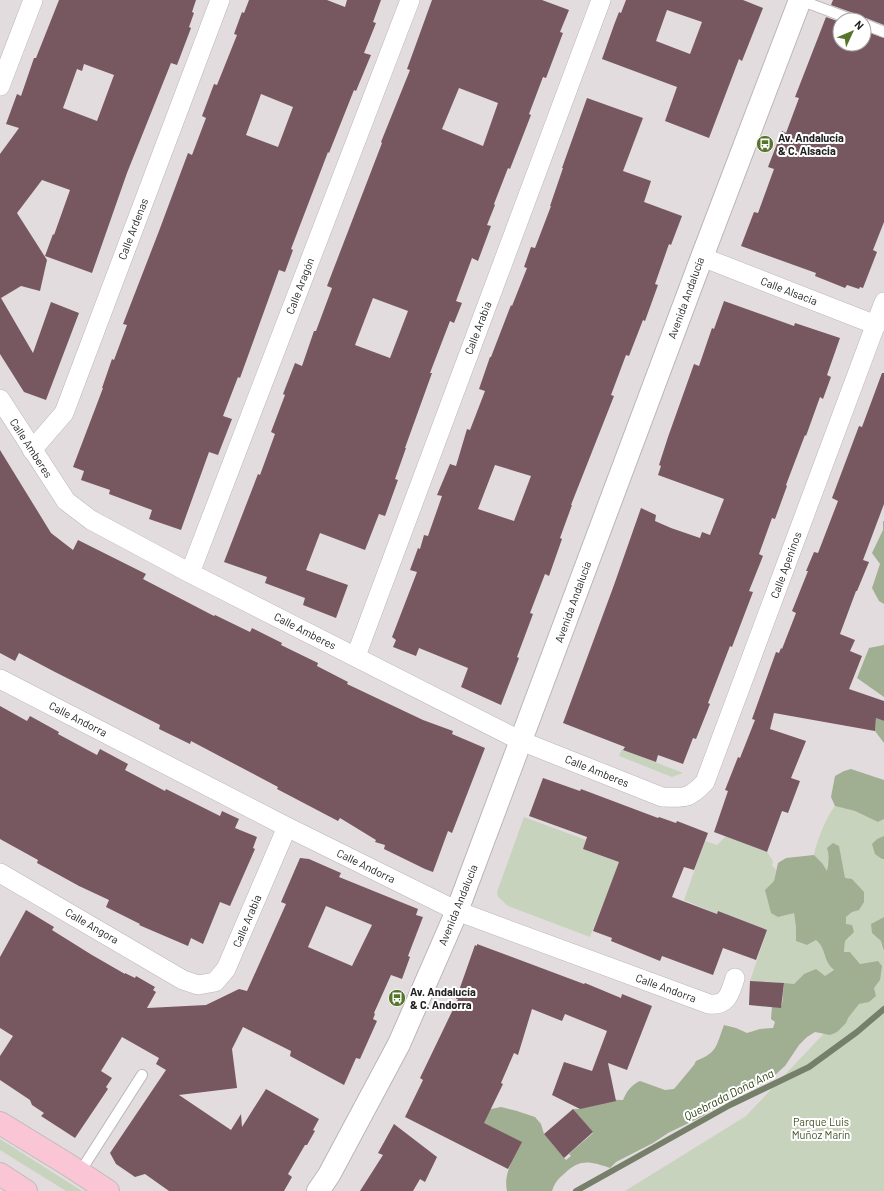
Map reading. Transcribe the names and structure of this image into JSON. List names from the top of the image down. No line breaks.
{"streets":{"street":["Calle Ardenas","Calle Aragón","Calle Alsacia","Avenida Andalucía","Calle Arabia","Calle Amberes","Calle Apeninos","Calle Andorra","Calle Angora"]},"crossings":[["Calle Ardenas","Calle Amberes"],["Calle Aragón","Calle Amberes"],["Calle Alsacia","Avenida Andalucía"],["Calle Alsacia","Calle Apeninos"],["Avenida Andalucía","Calle Amberes"],["Avenida Andalucía","Calle Andorra"],["Calle Arabia","Calle Amberes"],["Calle Arabia","Calle Andorra"],["Calle Arabia","Calle Angora"],["Calle Amberes","Calle Apeninos"]],"water":["Quebrada Doña Ana"],"parks":["Parque Luis Muñoz Marín"],"places":{"bus stop":["Av. Andalucía & C. Alsacia","Av. Andalucía & C. Andorra"]},"north":"top right"}
